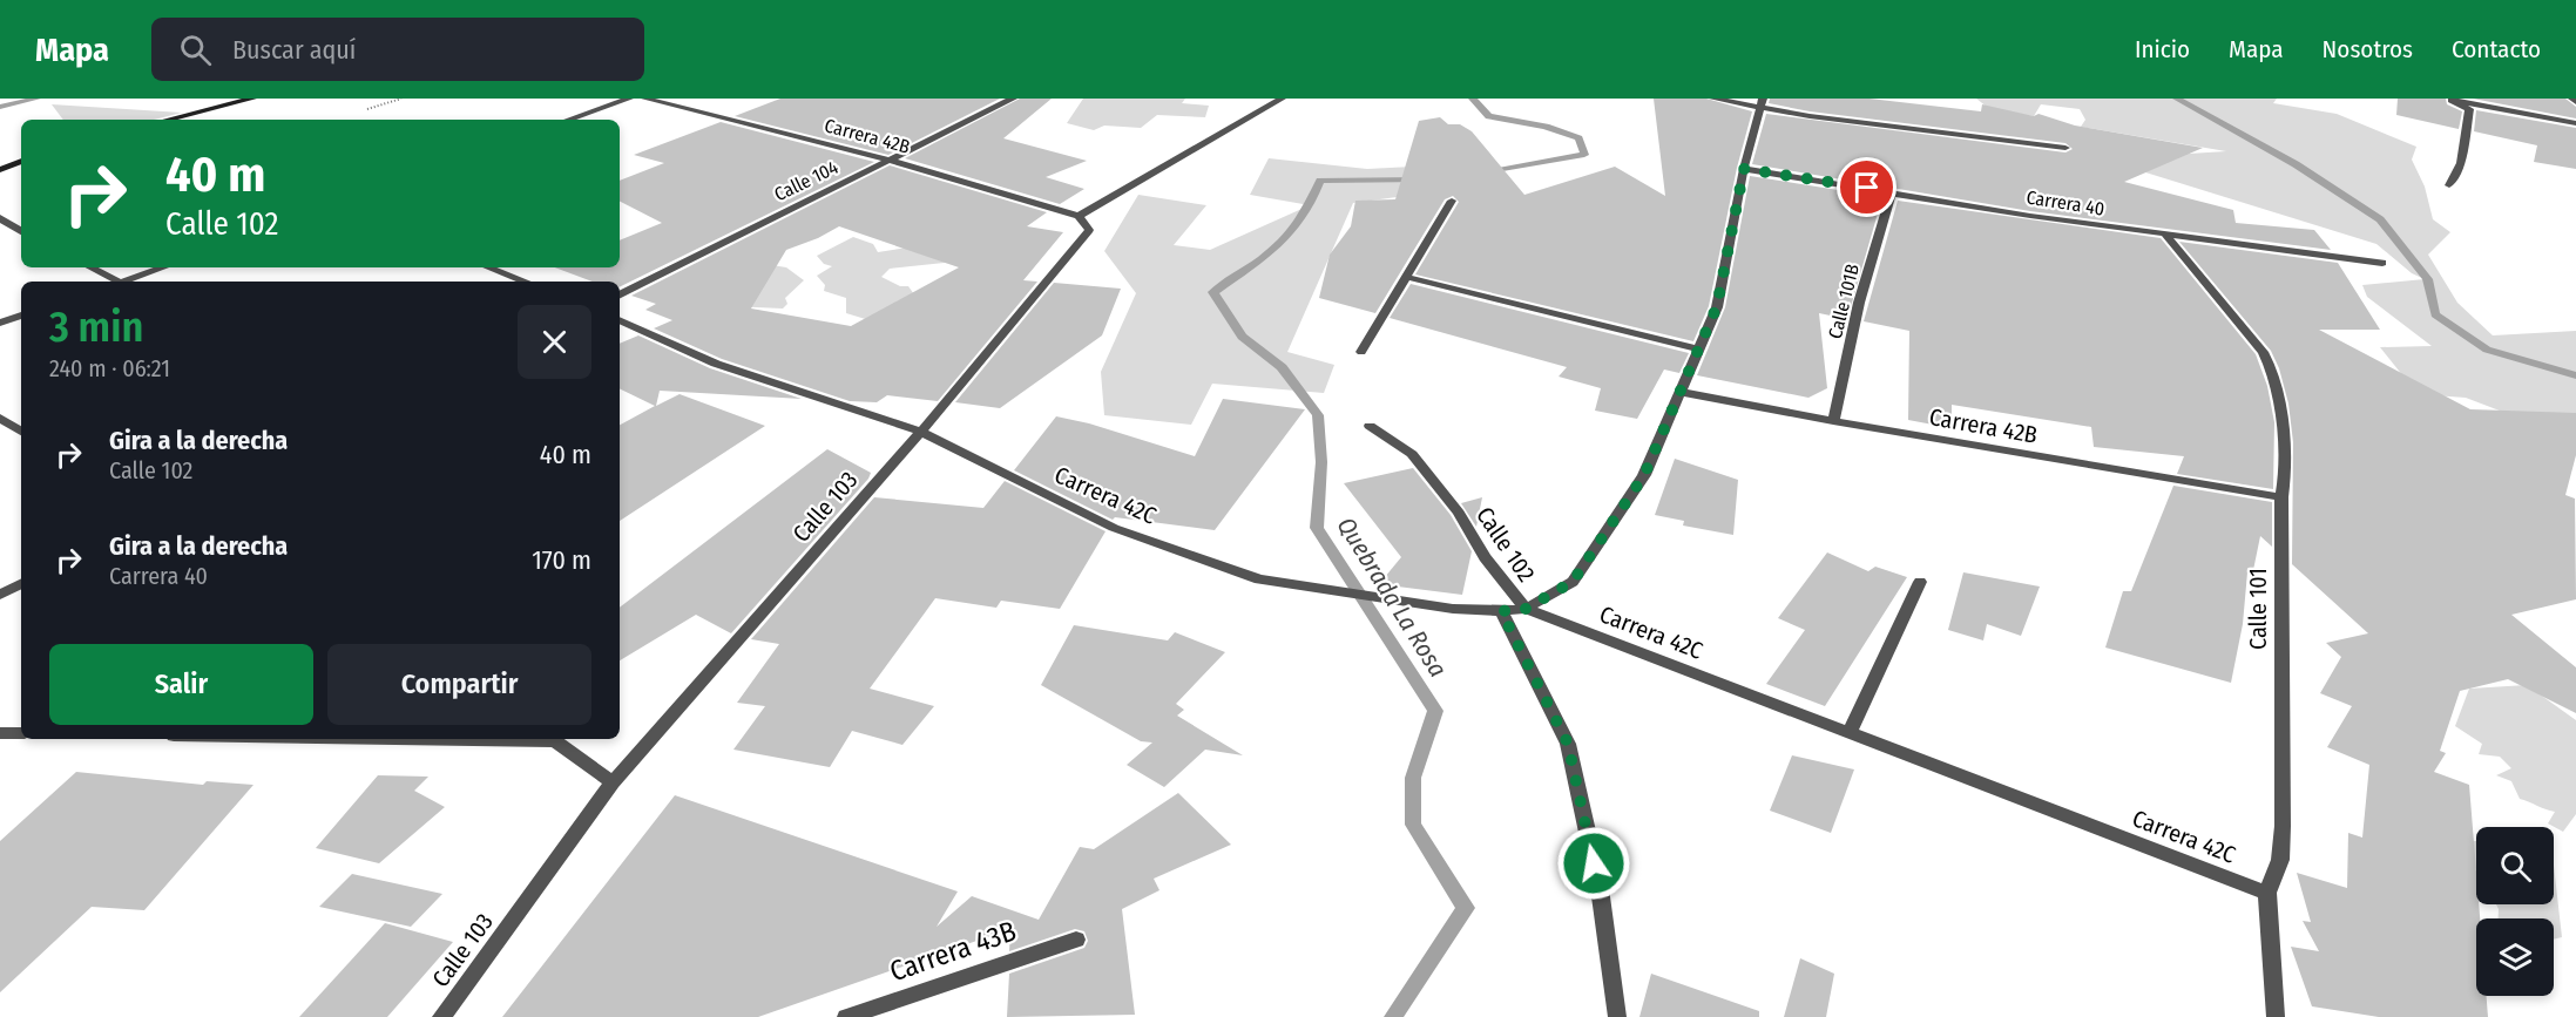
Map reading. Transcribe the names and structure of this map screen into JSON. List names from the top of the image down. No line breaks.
{"streets":{"street":["Carrera 42B","Calle 104","Carrera 40","Calle 101B","Carrera 42C","Calle 103","Calle 102","Calle 101","Carrera 43B"]},"crossings":[["Carrera 42B","Calle 104"],["Carrera 42B","Calle 101B"],["Carrera 42B","Calle 103"],["Carrera 42B","Calle 102"],["Carrera 42B","Calle 101"],["Carrera 40","Calle 101B"],["Carrera 40","Calle 102"],["Carrera 40","Calle 101"],["Carrera 42C","Calle 103"],["Carrera 42C","Calle 102"],["Carrera 42C","Calle 101"]],"water":["Quebrada La Rosa"],"page":{"header":"Mapa","search":"Buscar aquí","nav":["Inicio","Mapa","Nosotros","Contacto"],"turn":["40 m","Calle 102"],"heading":["3 min","240 m · 06:21"],"list":[{"name":"Gira a la derecha","note":"Calle 102","value":"40 m"},{"name":"Gira a la derecha","note":"Carrera 40","value":"170 m"}],"buttons":["Salir","Compartir"]}}
